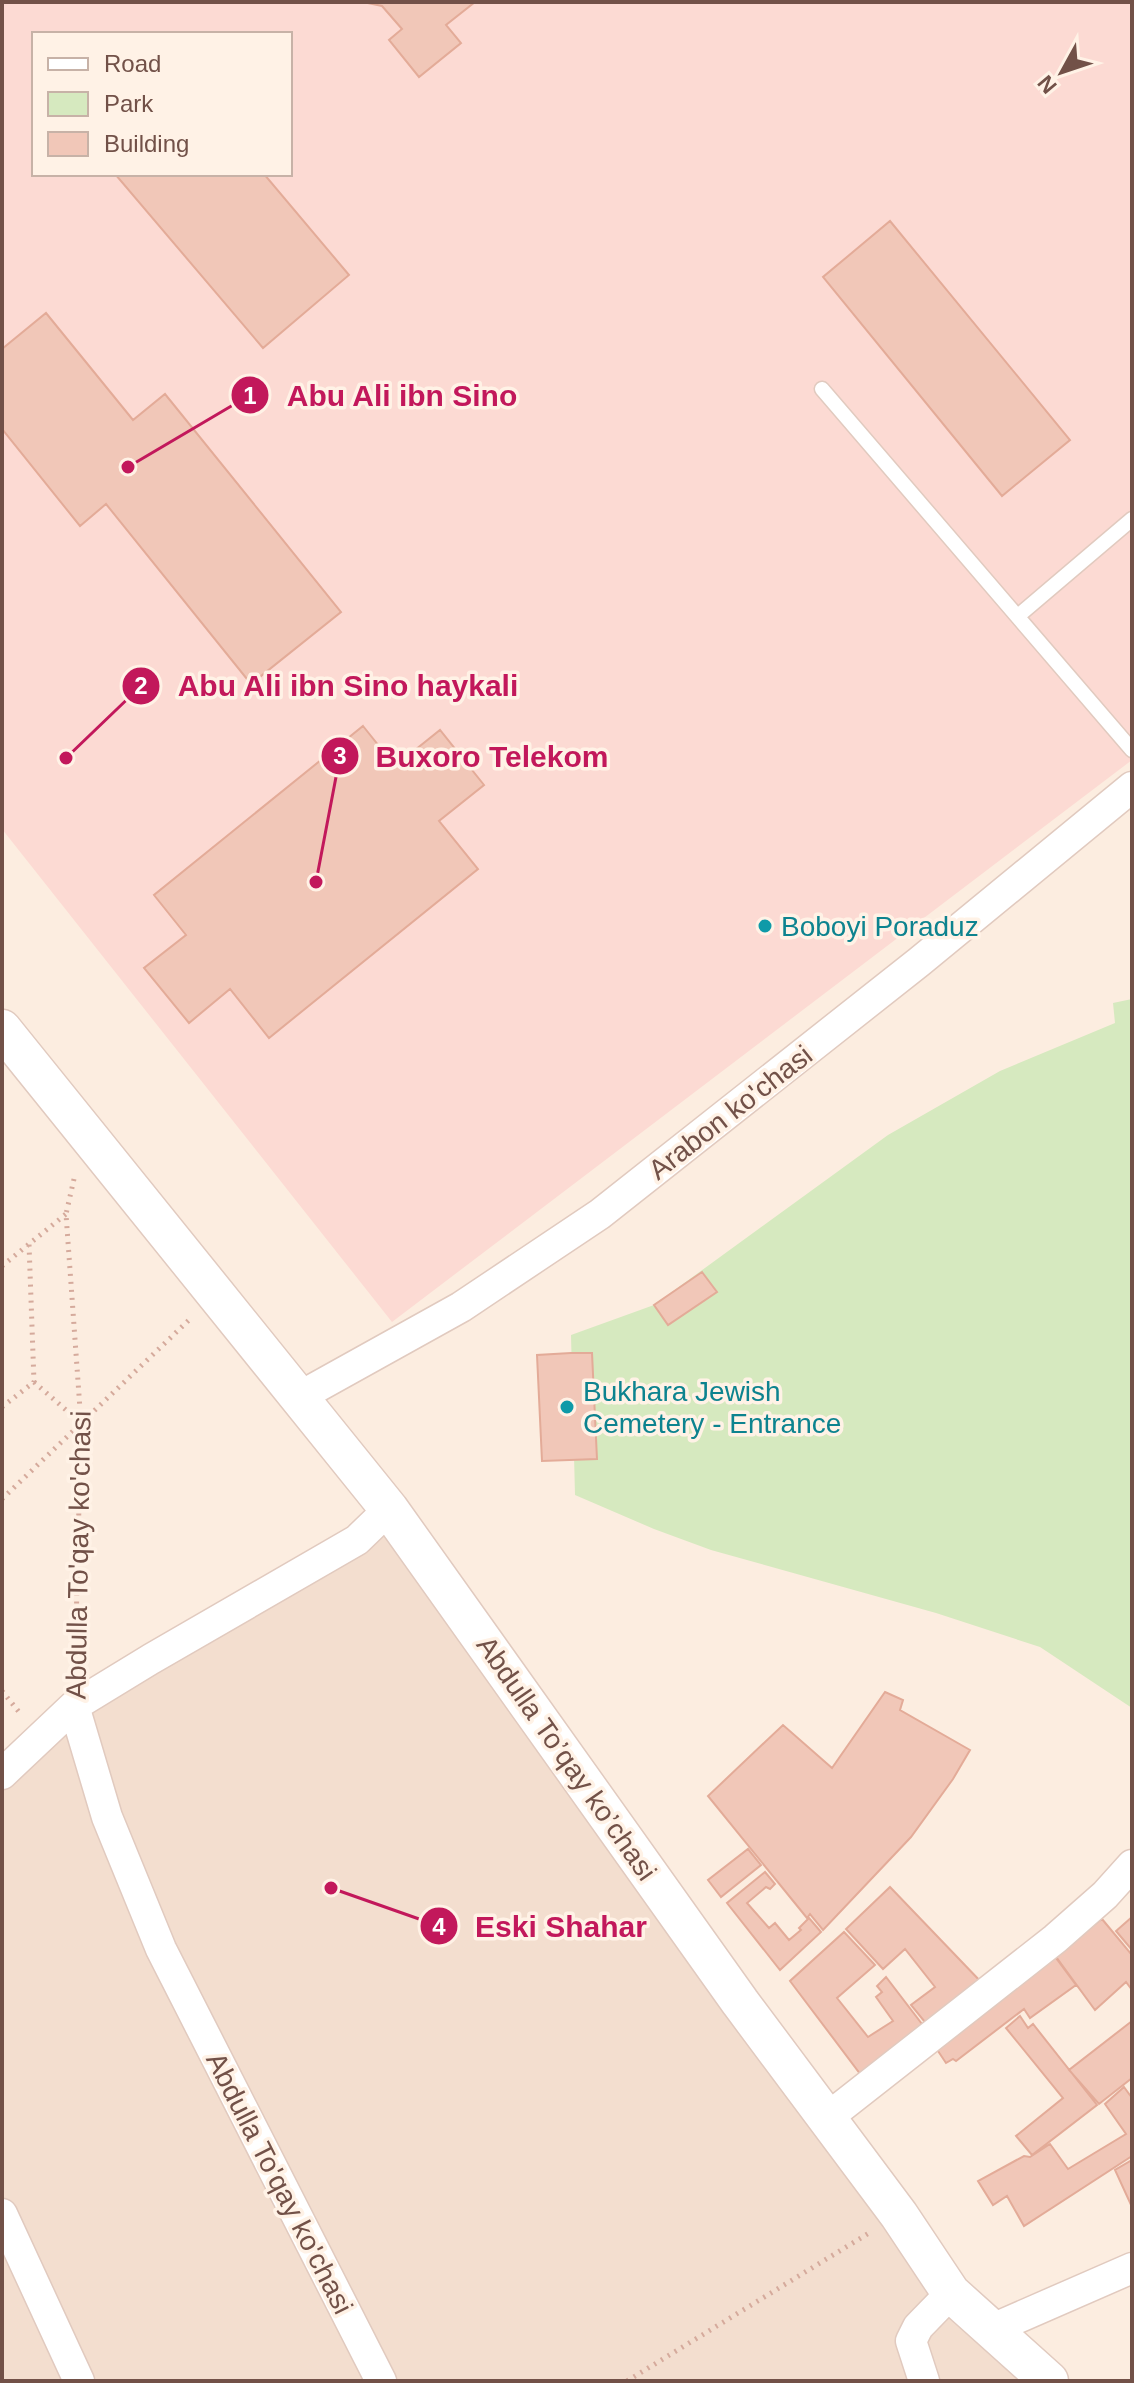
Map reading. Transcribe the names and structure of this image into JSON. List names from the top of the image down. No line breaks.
{"streets":{"street":["Arabon ko'chasi","Abdulla To'qay ko'chasi","Abdulla To’qay ko’chasi"]},"crossings":[["Arabon ko'chasi","Abdulla To’qay ko’chasi"],["Abdulla To'qay ko'chasi","Abdulla To’qay ko’chasi"]],"places":["Abu Ali ibn Sino","Abu Ali ibn Sino haykali","Buxoro Telekom","Boboyi Poraduz","Bukhara Jewish Cemetery - Entrance","Eski Shahar"],"legend":["Road","Park","Building"],"north":"bottom left"}
